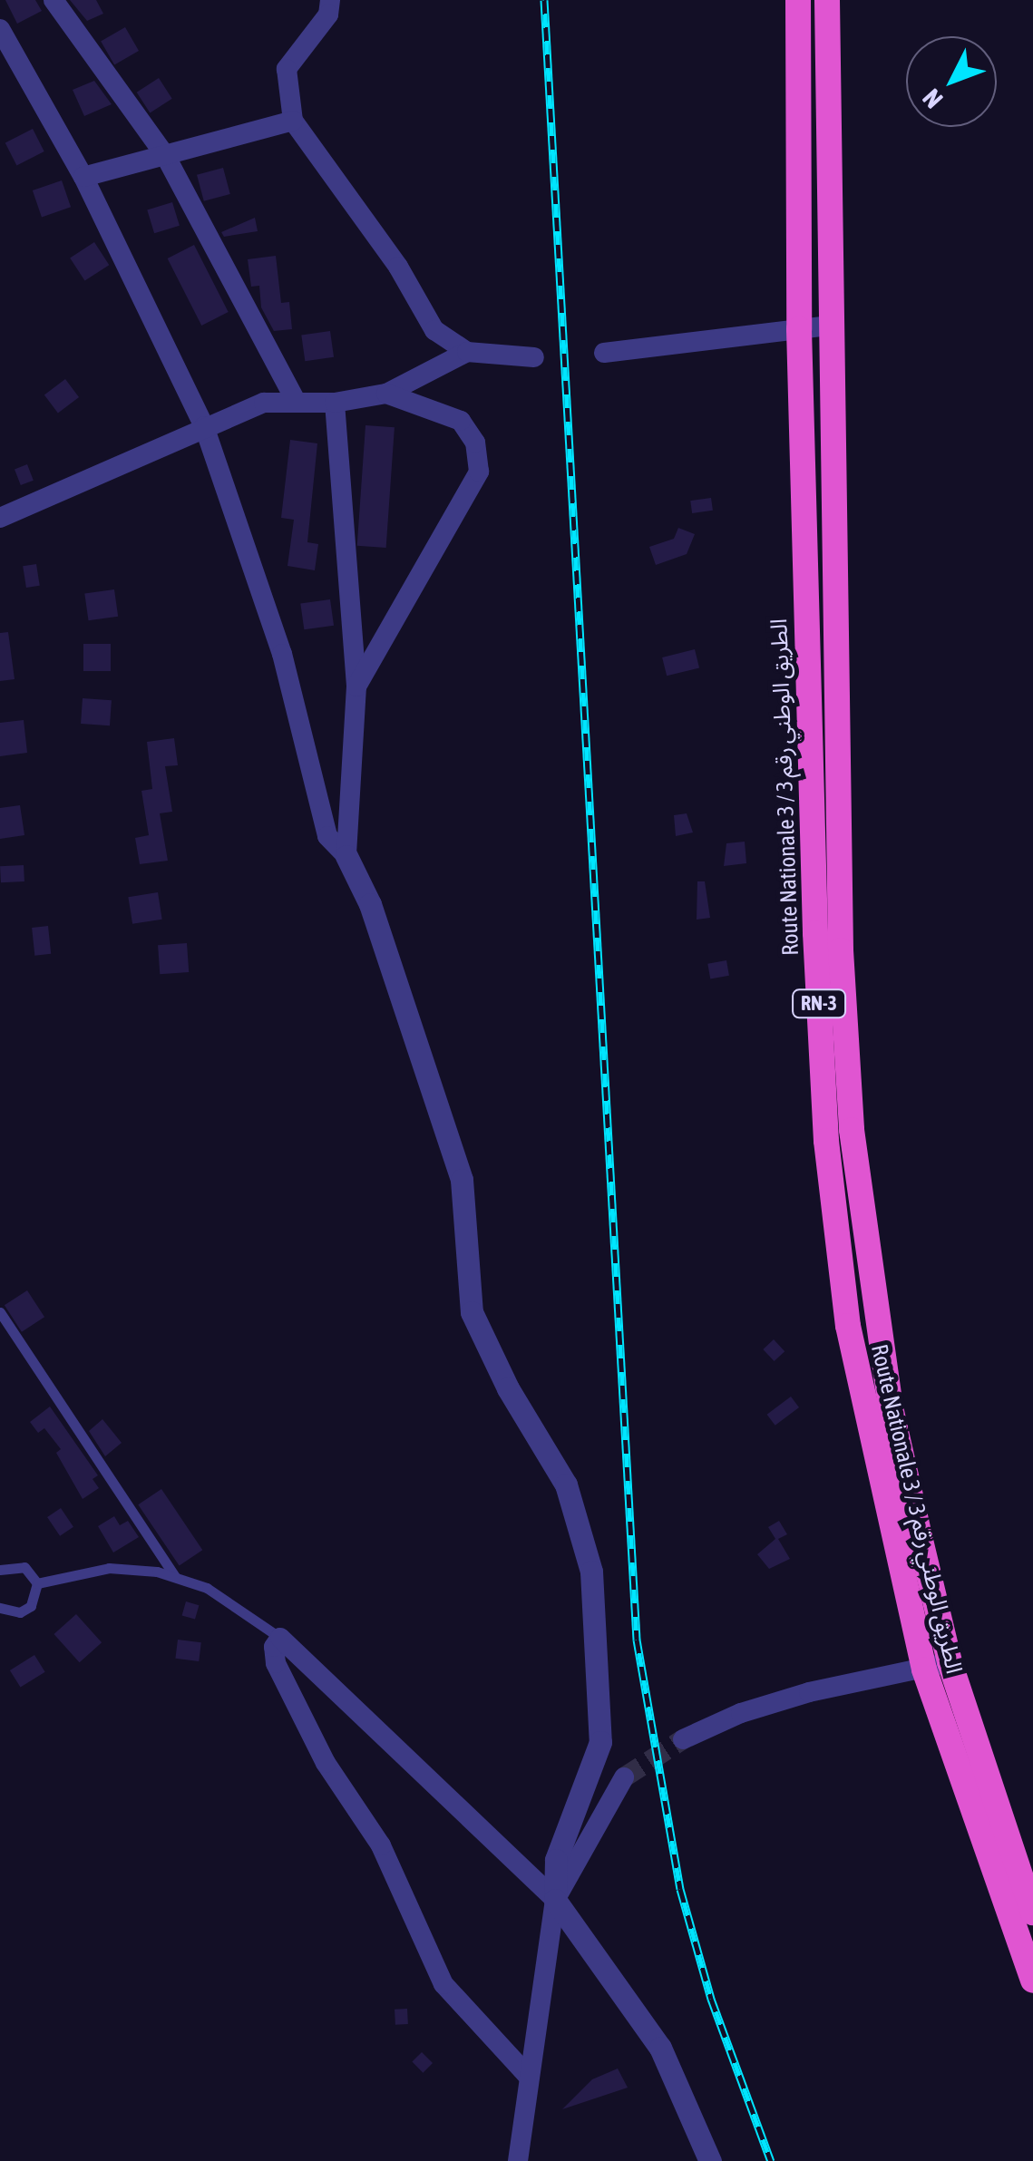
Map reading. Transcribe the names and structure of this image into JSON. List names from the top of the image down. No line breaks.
{"streets":{"highway":["Route Nationale 3 / الطريق الوطني رقم 3","RN-3"]},"north":"bottom left"}
